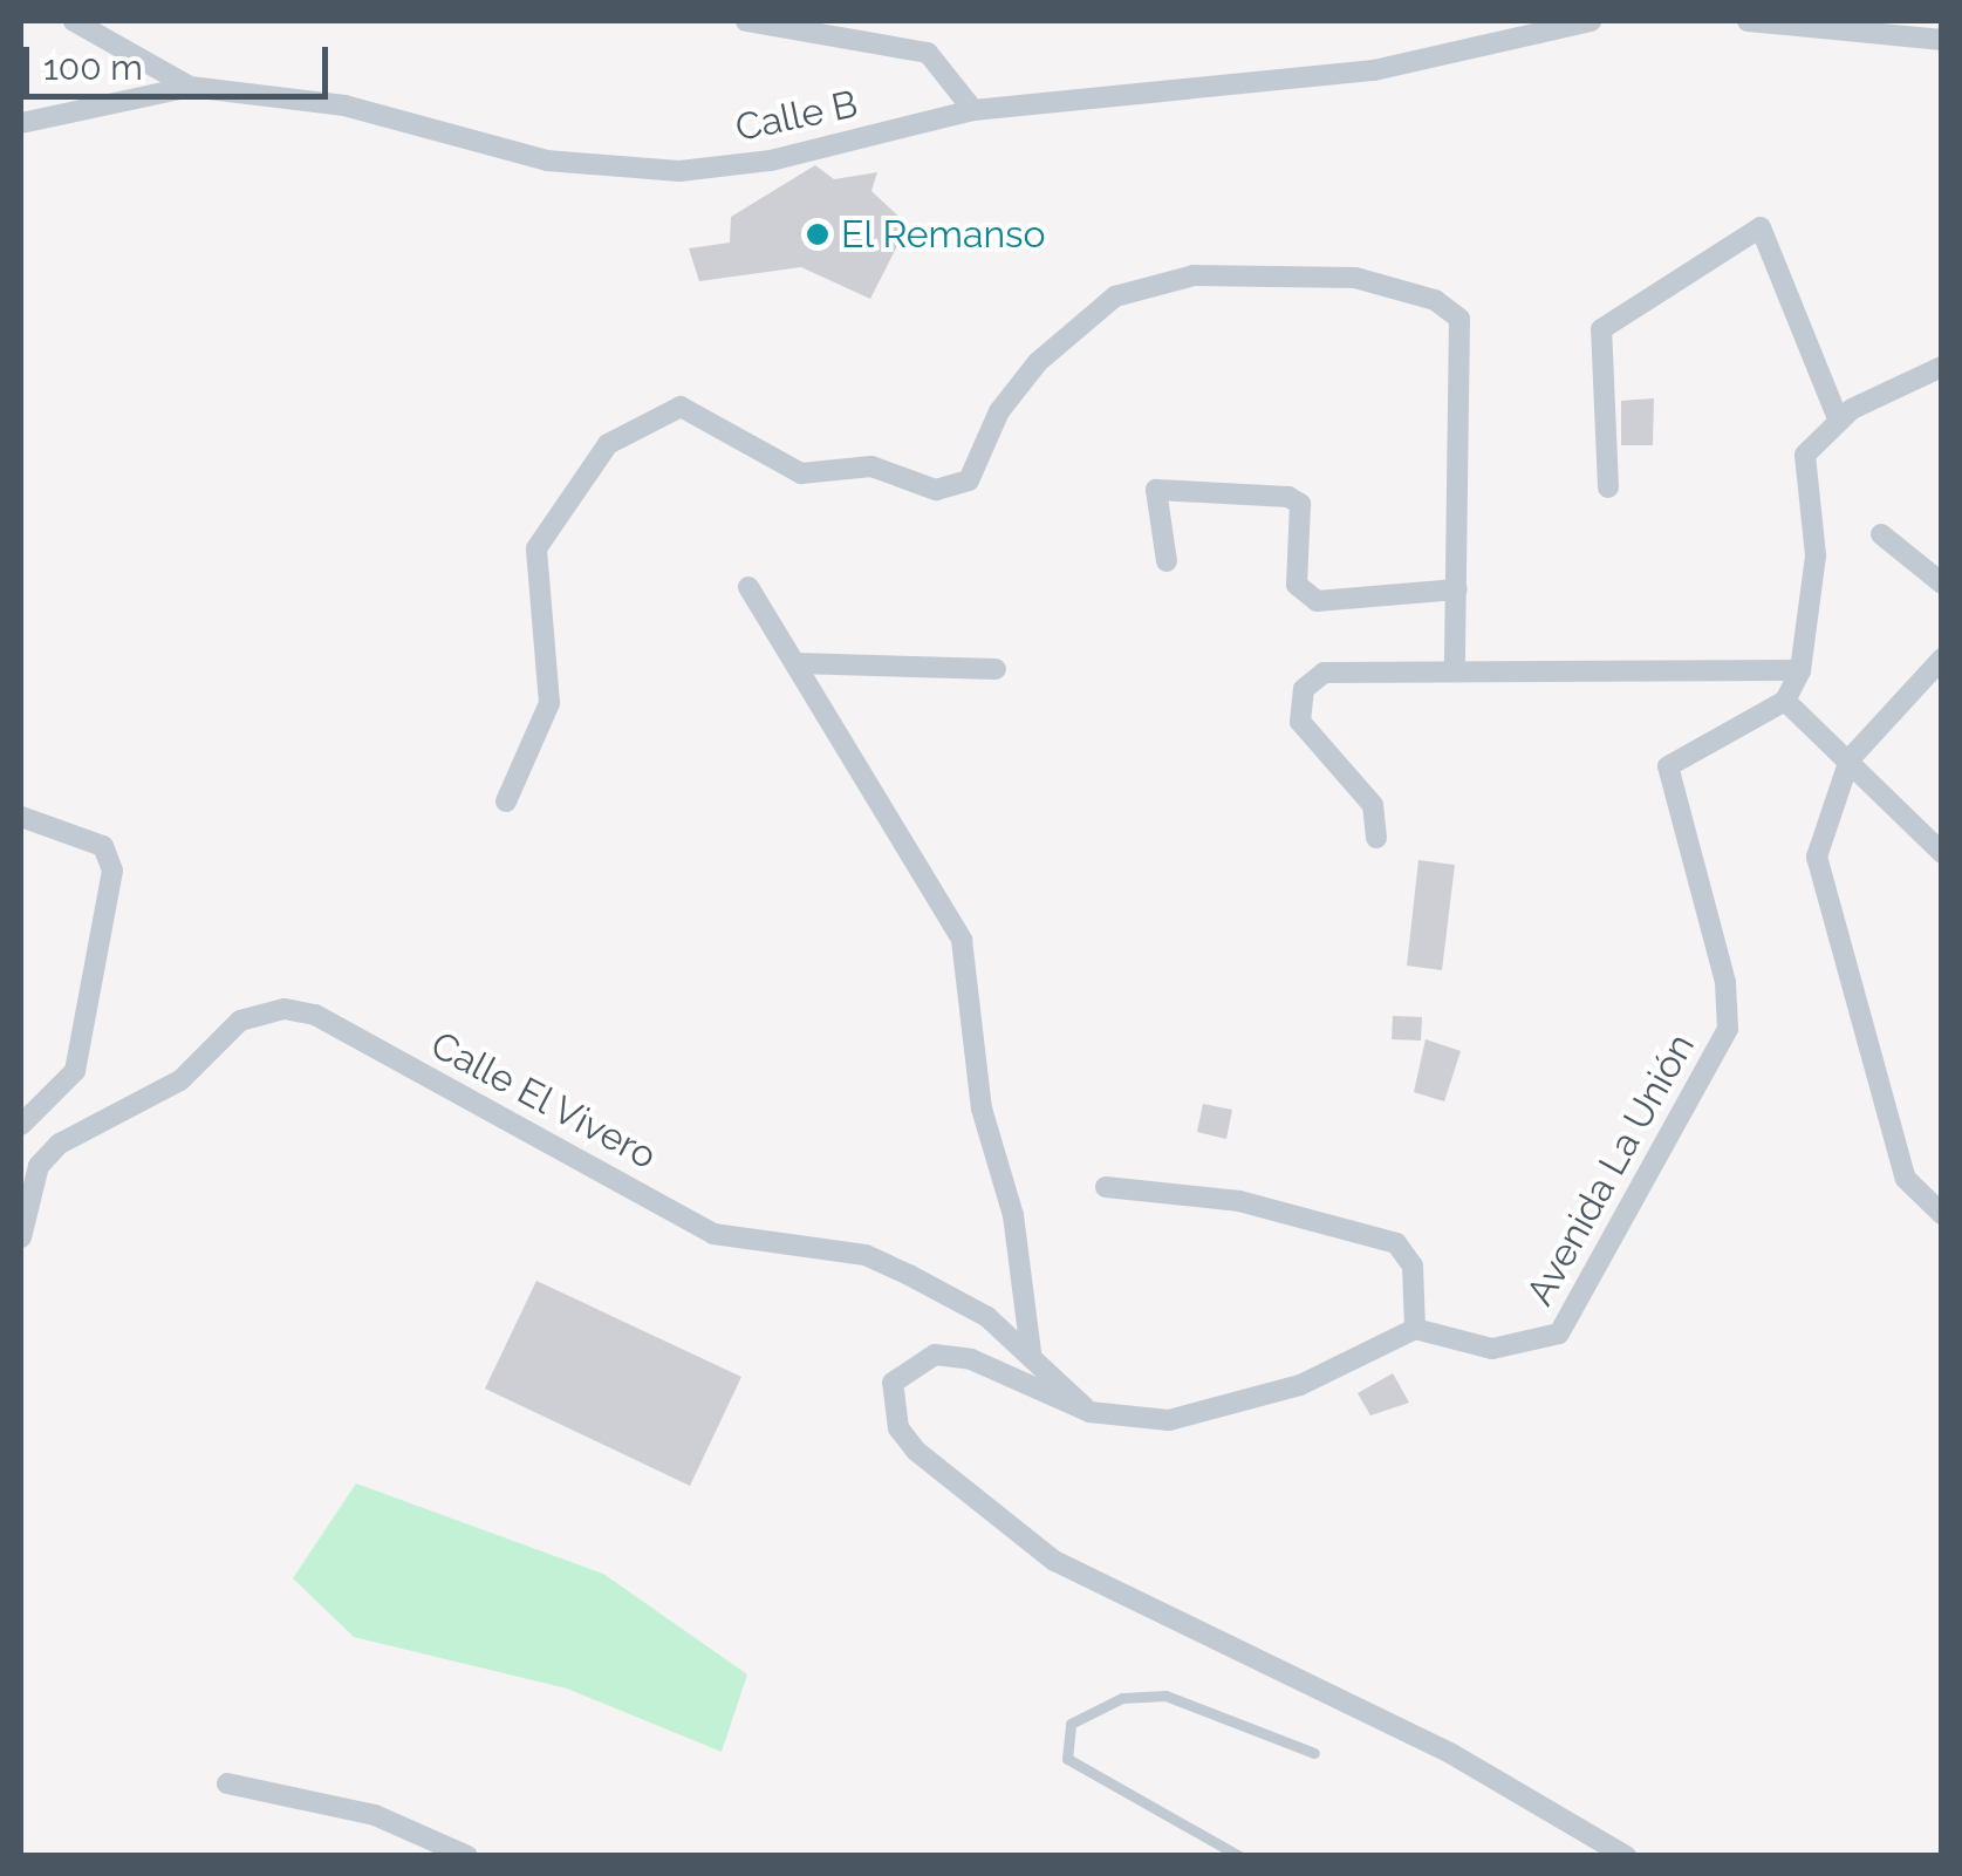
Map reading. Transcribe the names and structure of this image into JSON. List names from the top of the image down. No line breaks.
{"streets":{"street":["Calle B","Calle El Vivero","Avenida La Unión"]},"places":["El Remanso"],"scale_bar":"100 m"}
